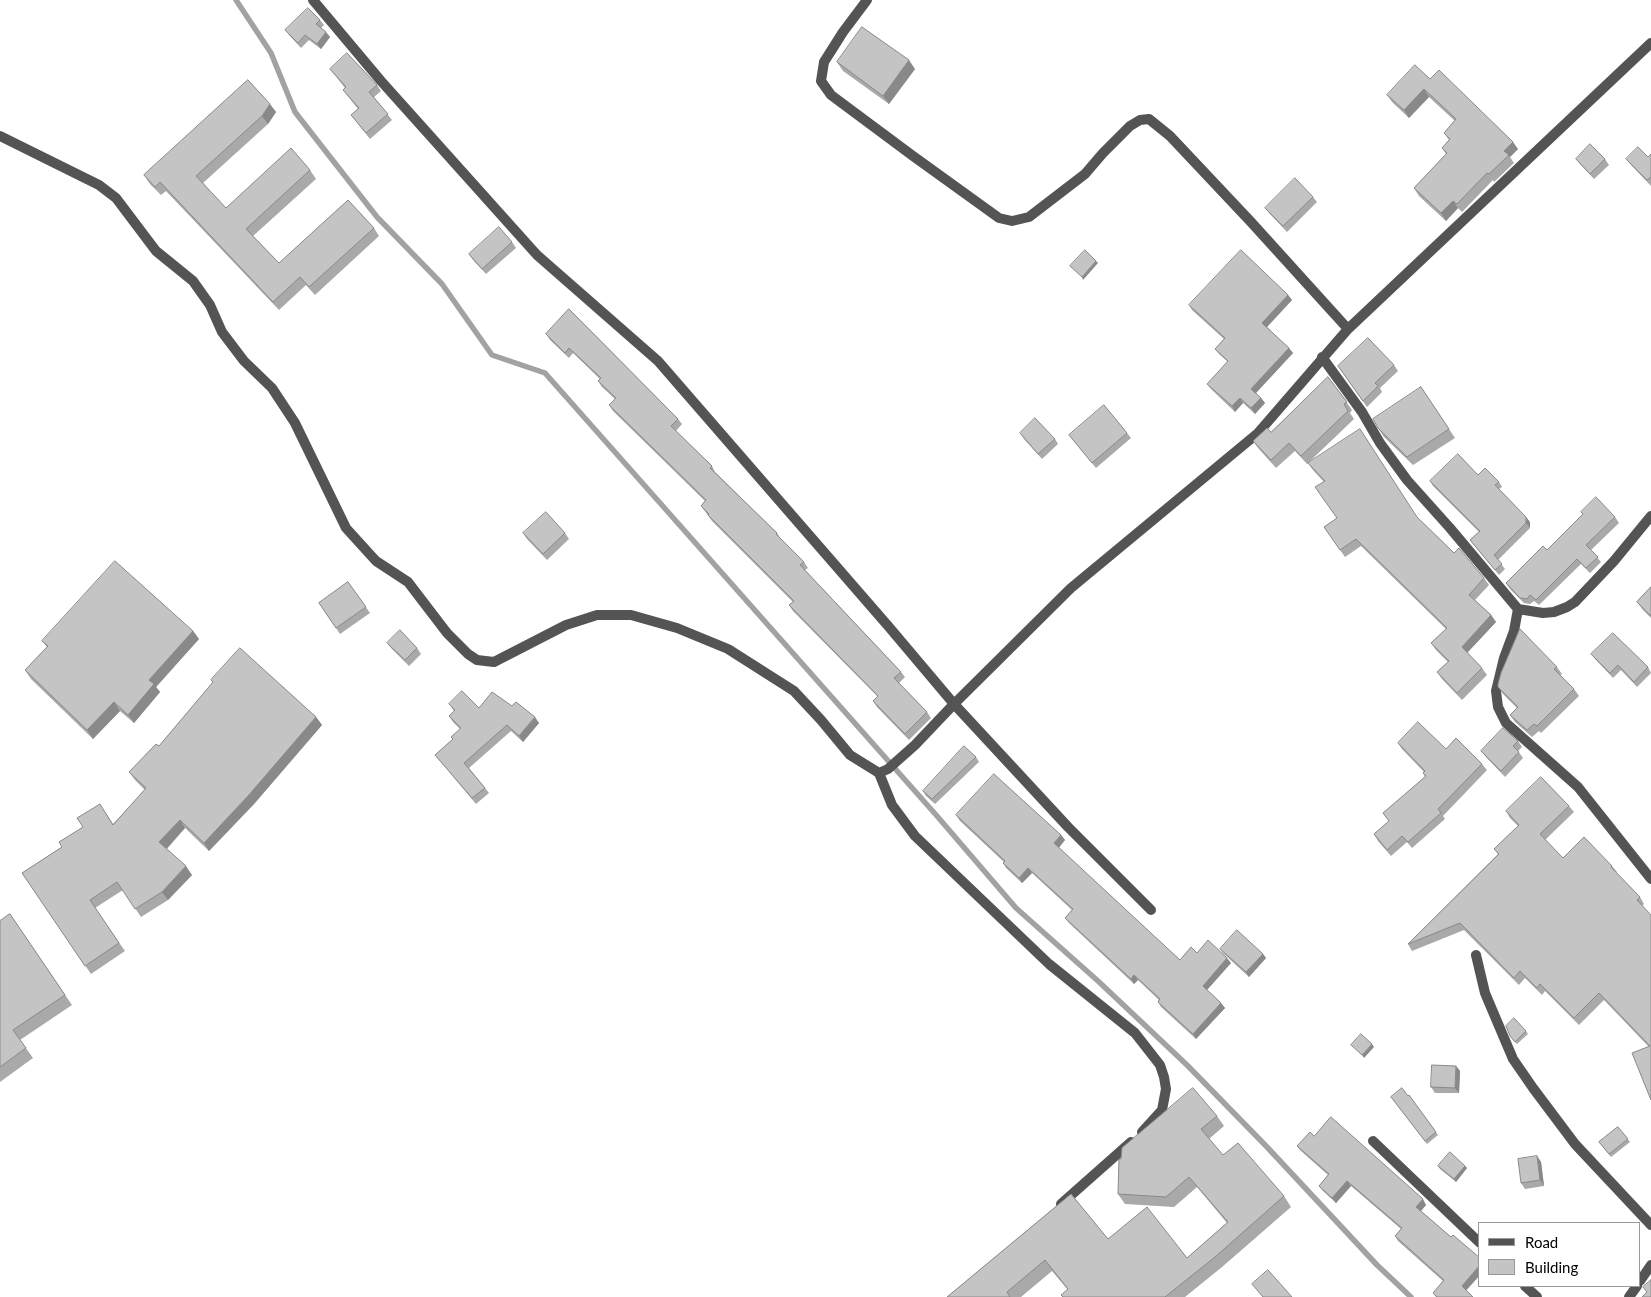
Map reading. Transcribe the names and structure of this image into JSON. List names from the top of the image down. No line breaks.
{"legend":["Road","Building"]}
